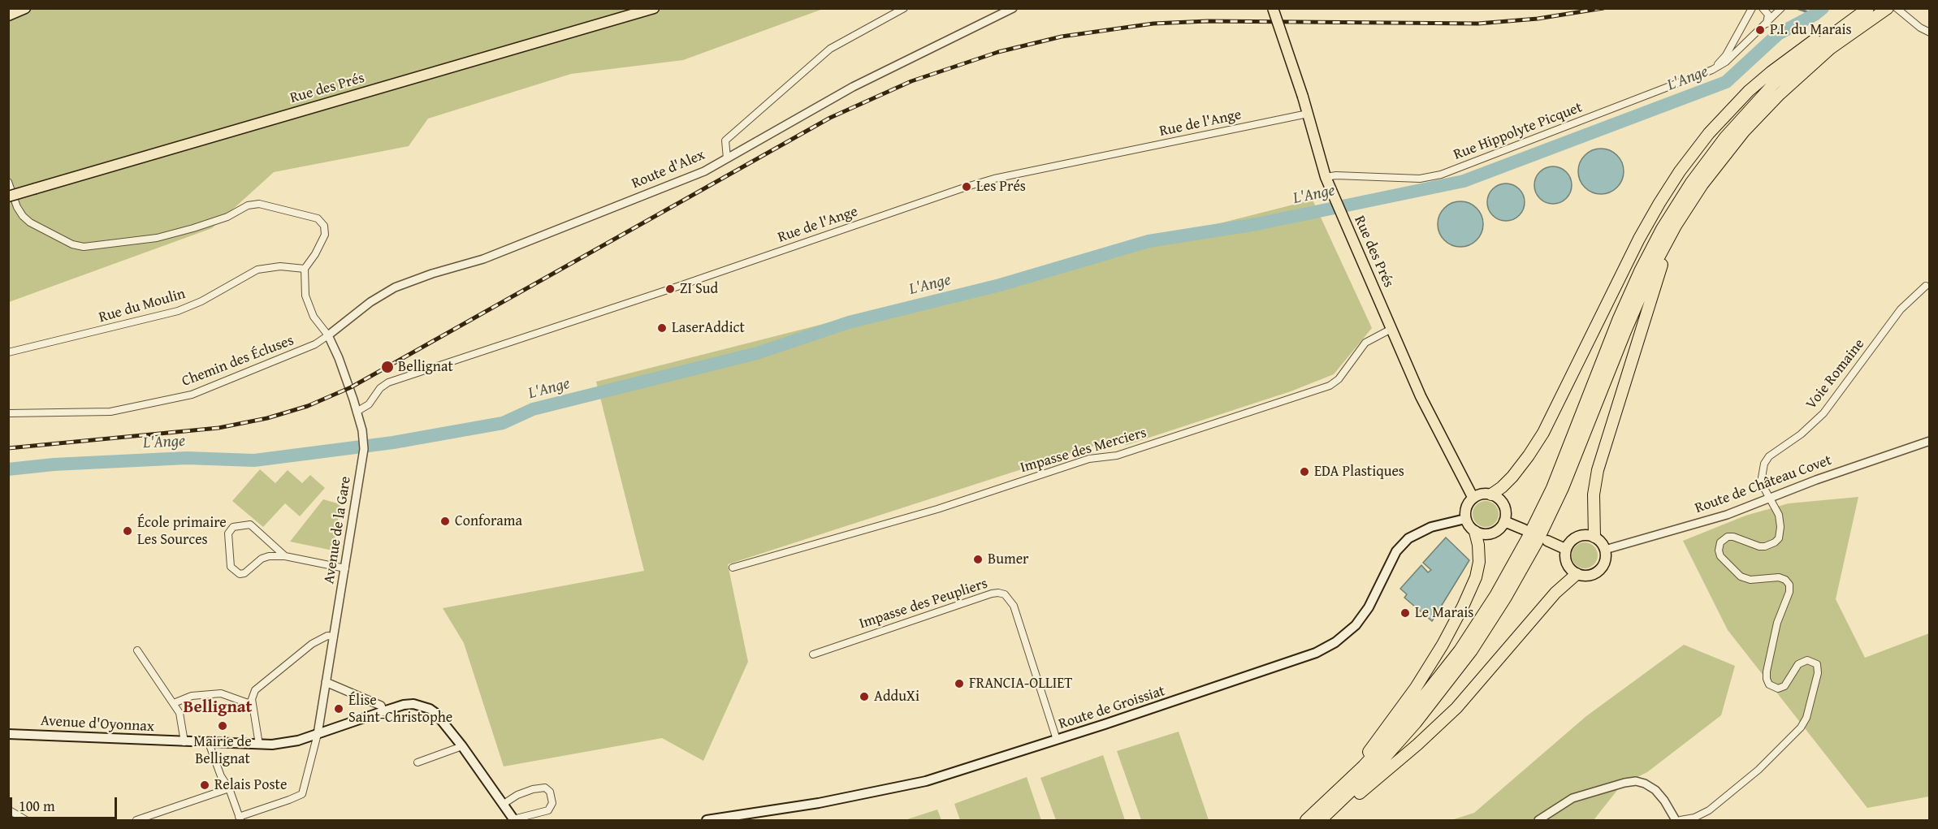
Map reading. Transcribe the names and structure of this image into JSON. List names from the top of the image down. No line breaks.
{"streets":{"main road":["Rue des Prés","Route de Groissiat","Avenue d'Oyonnax"],"street":["Rue de l'Ange","Rue Hippolyte Picquet","Route d'Alex","Rue du Moulin","Chemin des Écluses","Voie Romaine","Impasse des Merciers","Route de Château Covet","Avenue de la Gare","Impasse des Peupliers"]},"crossings":[["Rue des Prés","Rue de l'Ange"],["Rue des Prés","Rue Hippolyte Picquet"],["Rue des Prés","Impasse des Merciers"],["Rue des Prés","Route de Groissiat"],["Rue de l'Ange","Avenue de la Gare"],["Route d'Alex","Chemin des Écluses"],["Route d'Alex","Avenue de la Gare"],["Chemin des Écluses","Avenue de la Gare"],["Voie Romaine","Route de Château Covet"],["Avenue de la Gare","Avenue d'Oyonnax"],["Impasse des Peupliers","Route de Groissiat"]],"districts":["Bellignat"],"water":["L'Ange"],"places":["P.I. du Marais","Les Prés","ZI Sud","LaserAddict","Bellignat","EDA Plastiques","Conforama","École primaire Les Sources","Bumer","Le Marais","FRANCIA-OLLIET","AdduXi","Élise Saint-Christophe","Mairie de Bellignat","Relais Poste"],"scale_bar":"100 m"}
